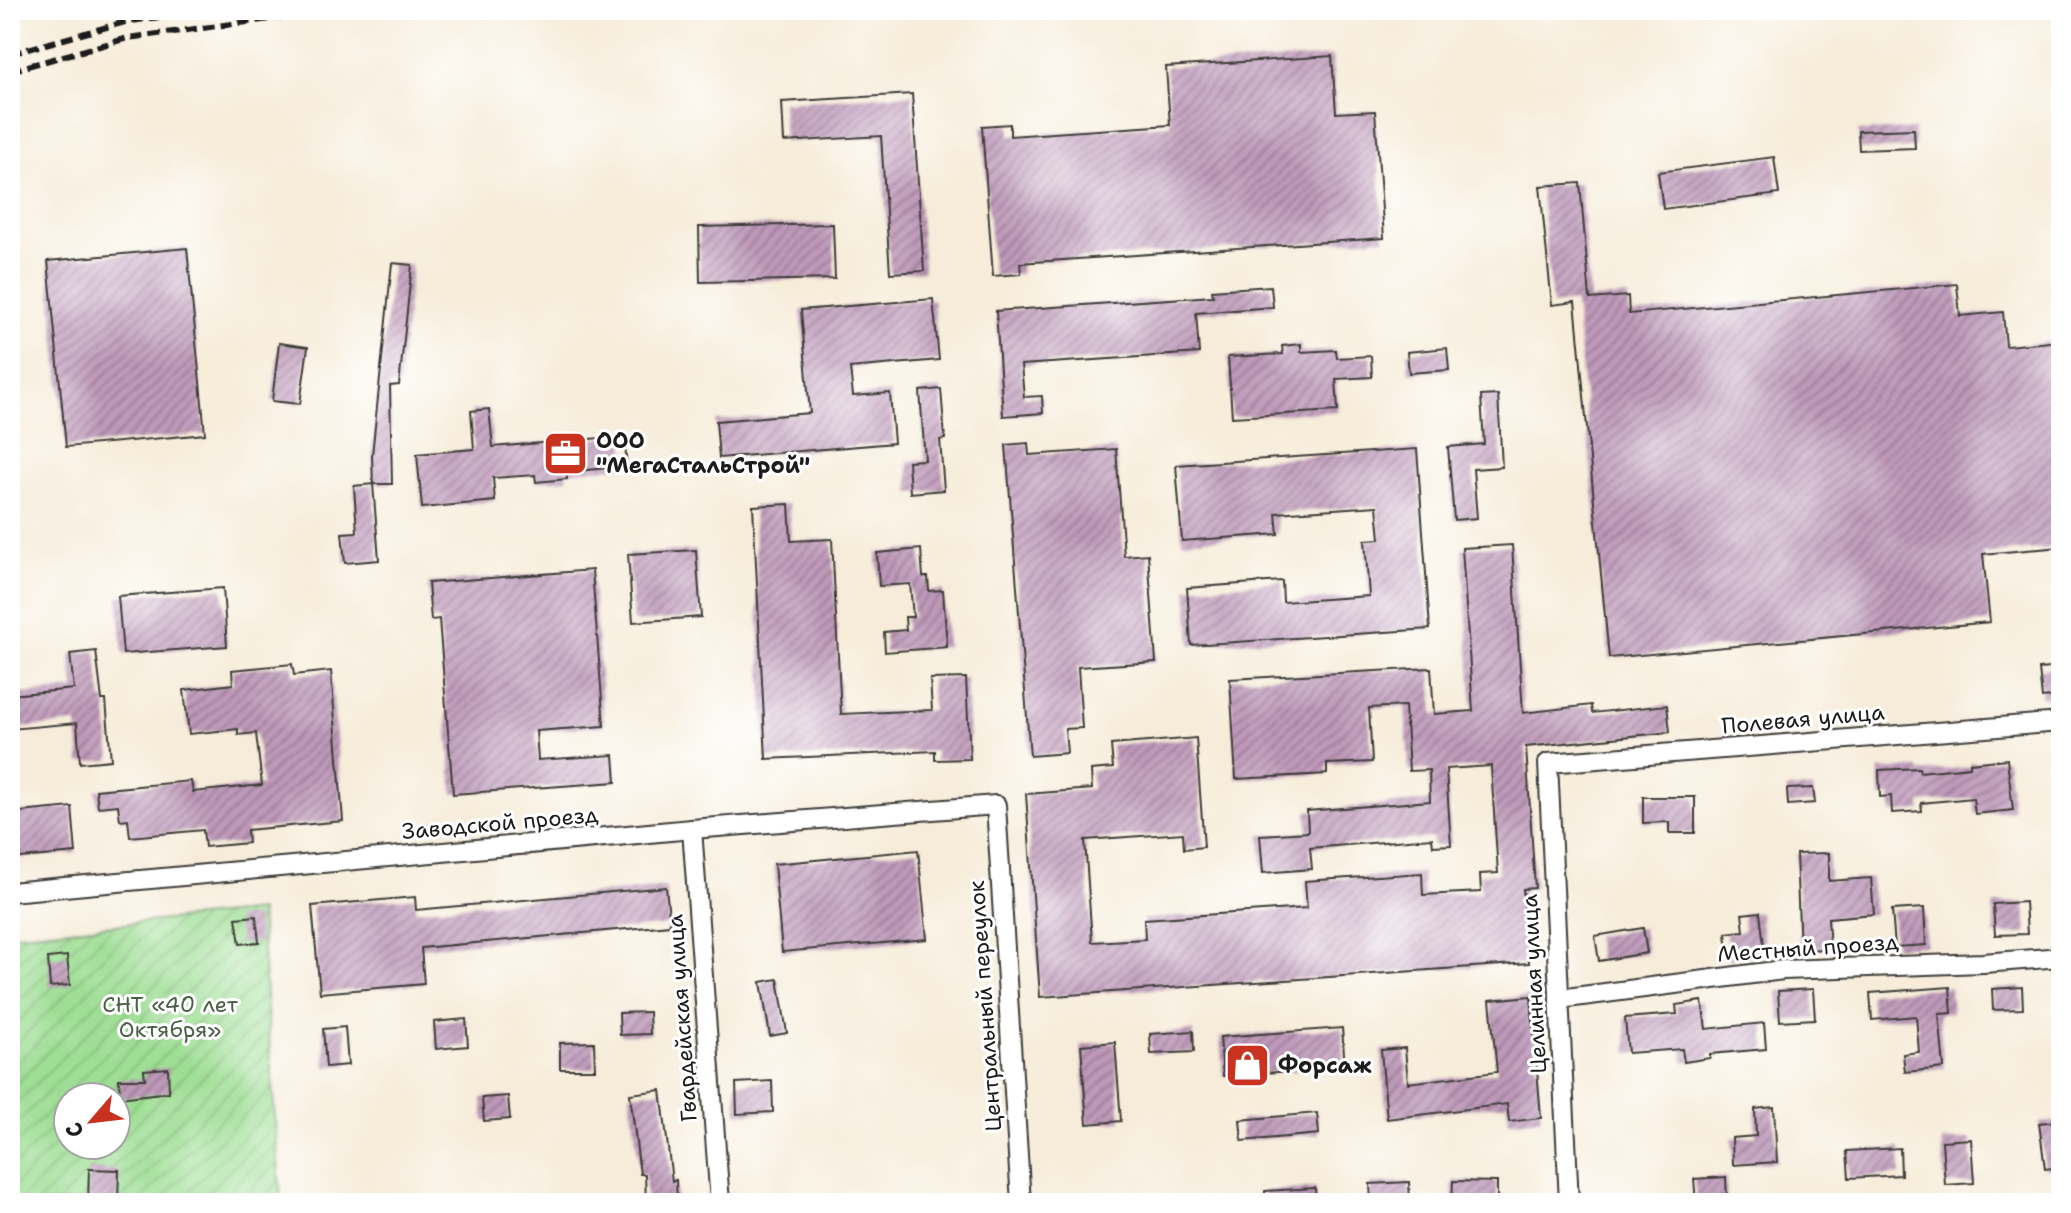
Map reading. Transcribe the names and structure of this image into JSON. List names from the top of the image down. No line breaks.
{"streets":{"street":["Полевая улица","Заводской проезд","Местный проезд","Целинная улица","Центральный переулок","Гвардейская улица"]},"crossings":[["Полевая улица","Целинная улица"],["Заводской проезд","Центральный переулок"],["Заводской проезд","Гвардейская улица"],["Местный проезд","Целинная улица"]],"parks":["СНТ «40 лет Октября»"],"places":{"office":["ООО \"МегаСтальСтрой\""],"shop":["Форсаж"]},"north":"bottom left"}
